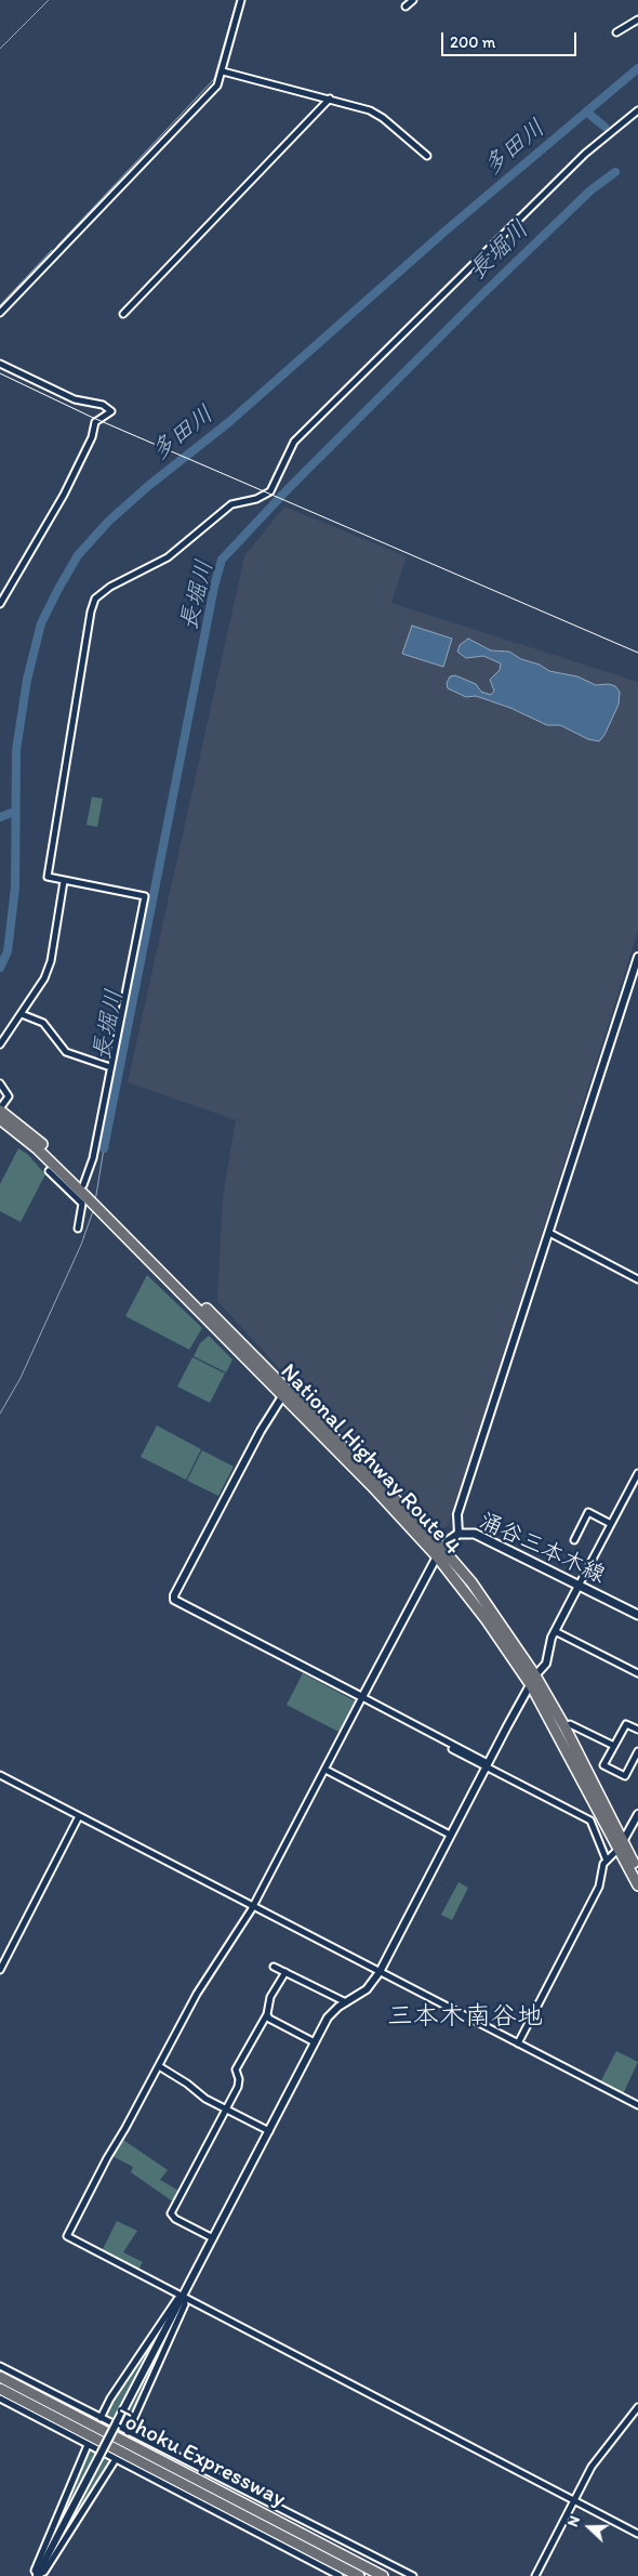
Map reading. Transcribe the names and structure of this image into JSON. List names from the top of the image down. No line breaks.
{"streets":{"highway":["National Highway Route 4","Tohoku Expressway"],"main road":["涌谷三本木線"]},"crossings":[["National Highway Route 4","涌谷三本木線"]],"districts":["三本木南谷地"],"water":["多田川","長堀川"],"scale_bar":"200 m","north":"left"}
